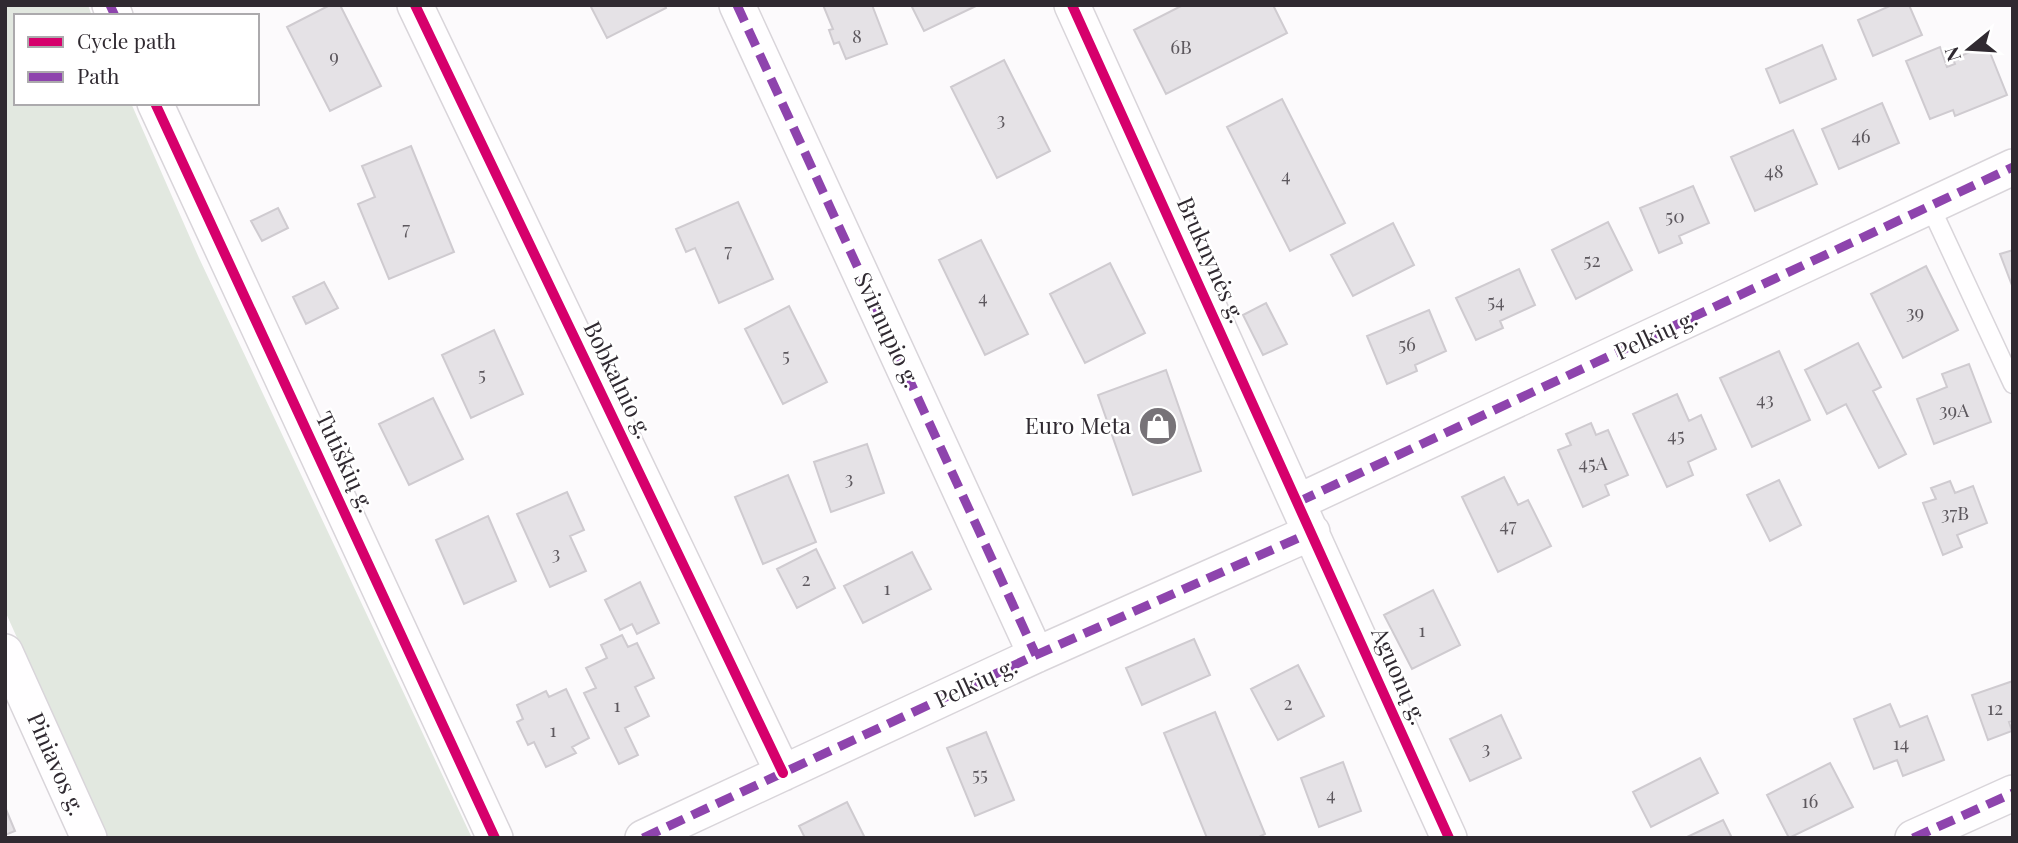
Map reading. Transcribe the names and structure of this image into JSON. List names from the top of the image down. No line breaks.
{"streets":{"street":["Bruknynės g.","Svirnupio g.","Pelkių g.","Bobkalnio g.","Tutiškių g.","Aguonų g.","Piniavos g."]},"crossings":[["Bruknynės g.","Pelkių g."],["Bruknynės g.","Aguonų g."],["Svirnupio g.","Pelkių g."],["Pelkių g.","Bobkalnio g."],["Pelkių g.","Aguonų g."]],"places":{"shop":["Euro Meta"]},"house_numbers":["8","6B","9","3","46","48","4","50","7","7","52","4","54","39","56","5","5","43","39A","45","45A","3","37B","47","3","2","1","1","2","1","12","1","14","3","55","4","16"],"legend":["Cycle path","Path"],"north":"left"}
